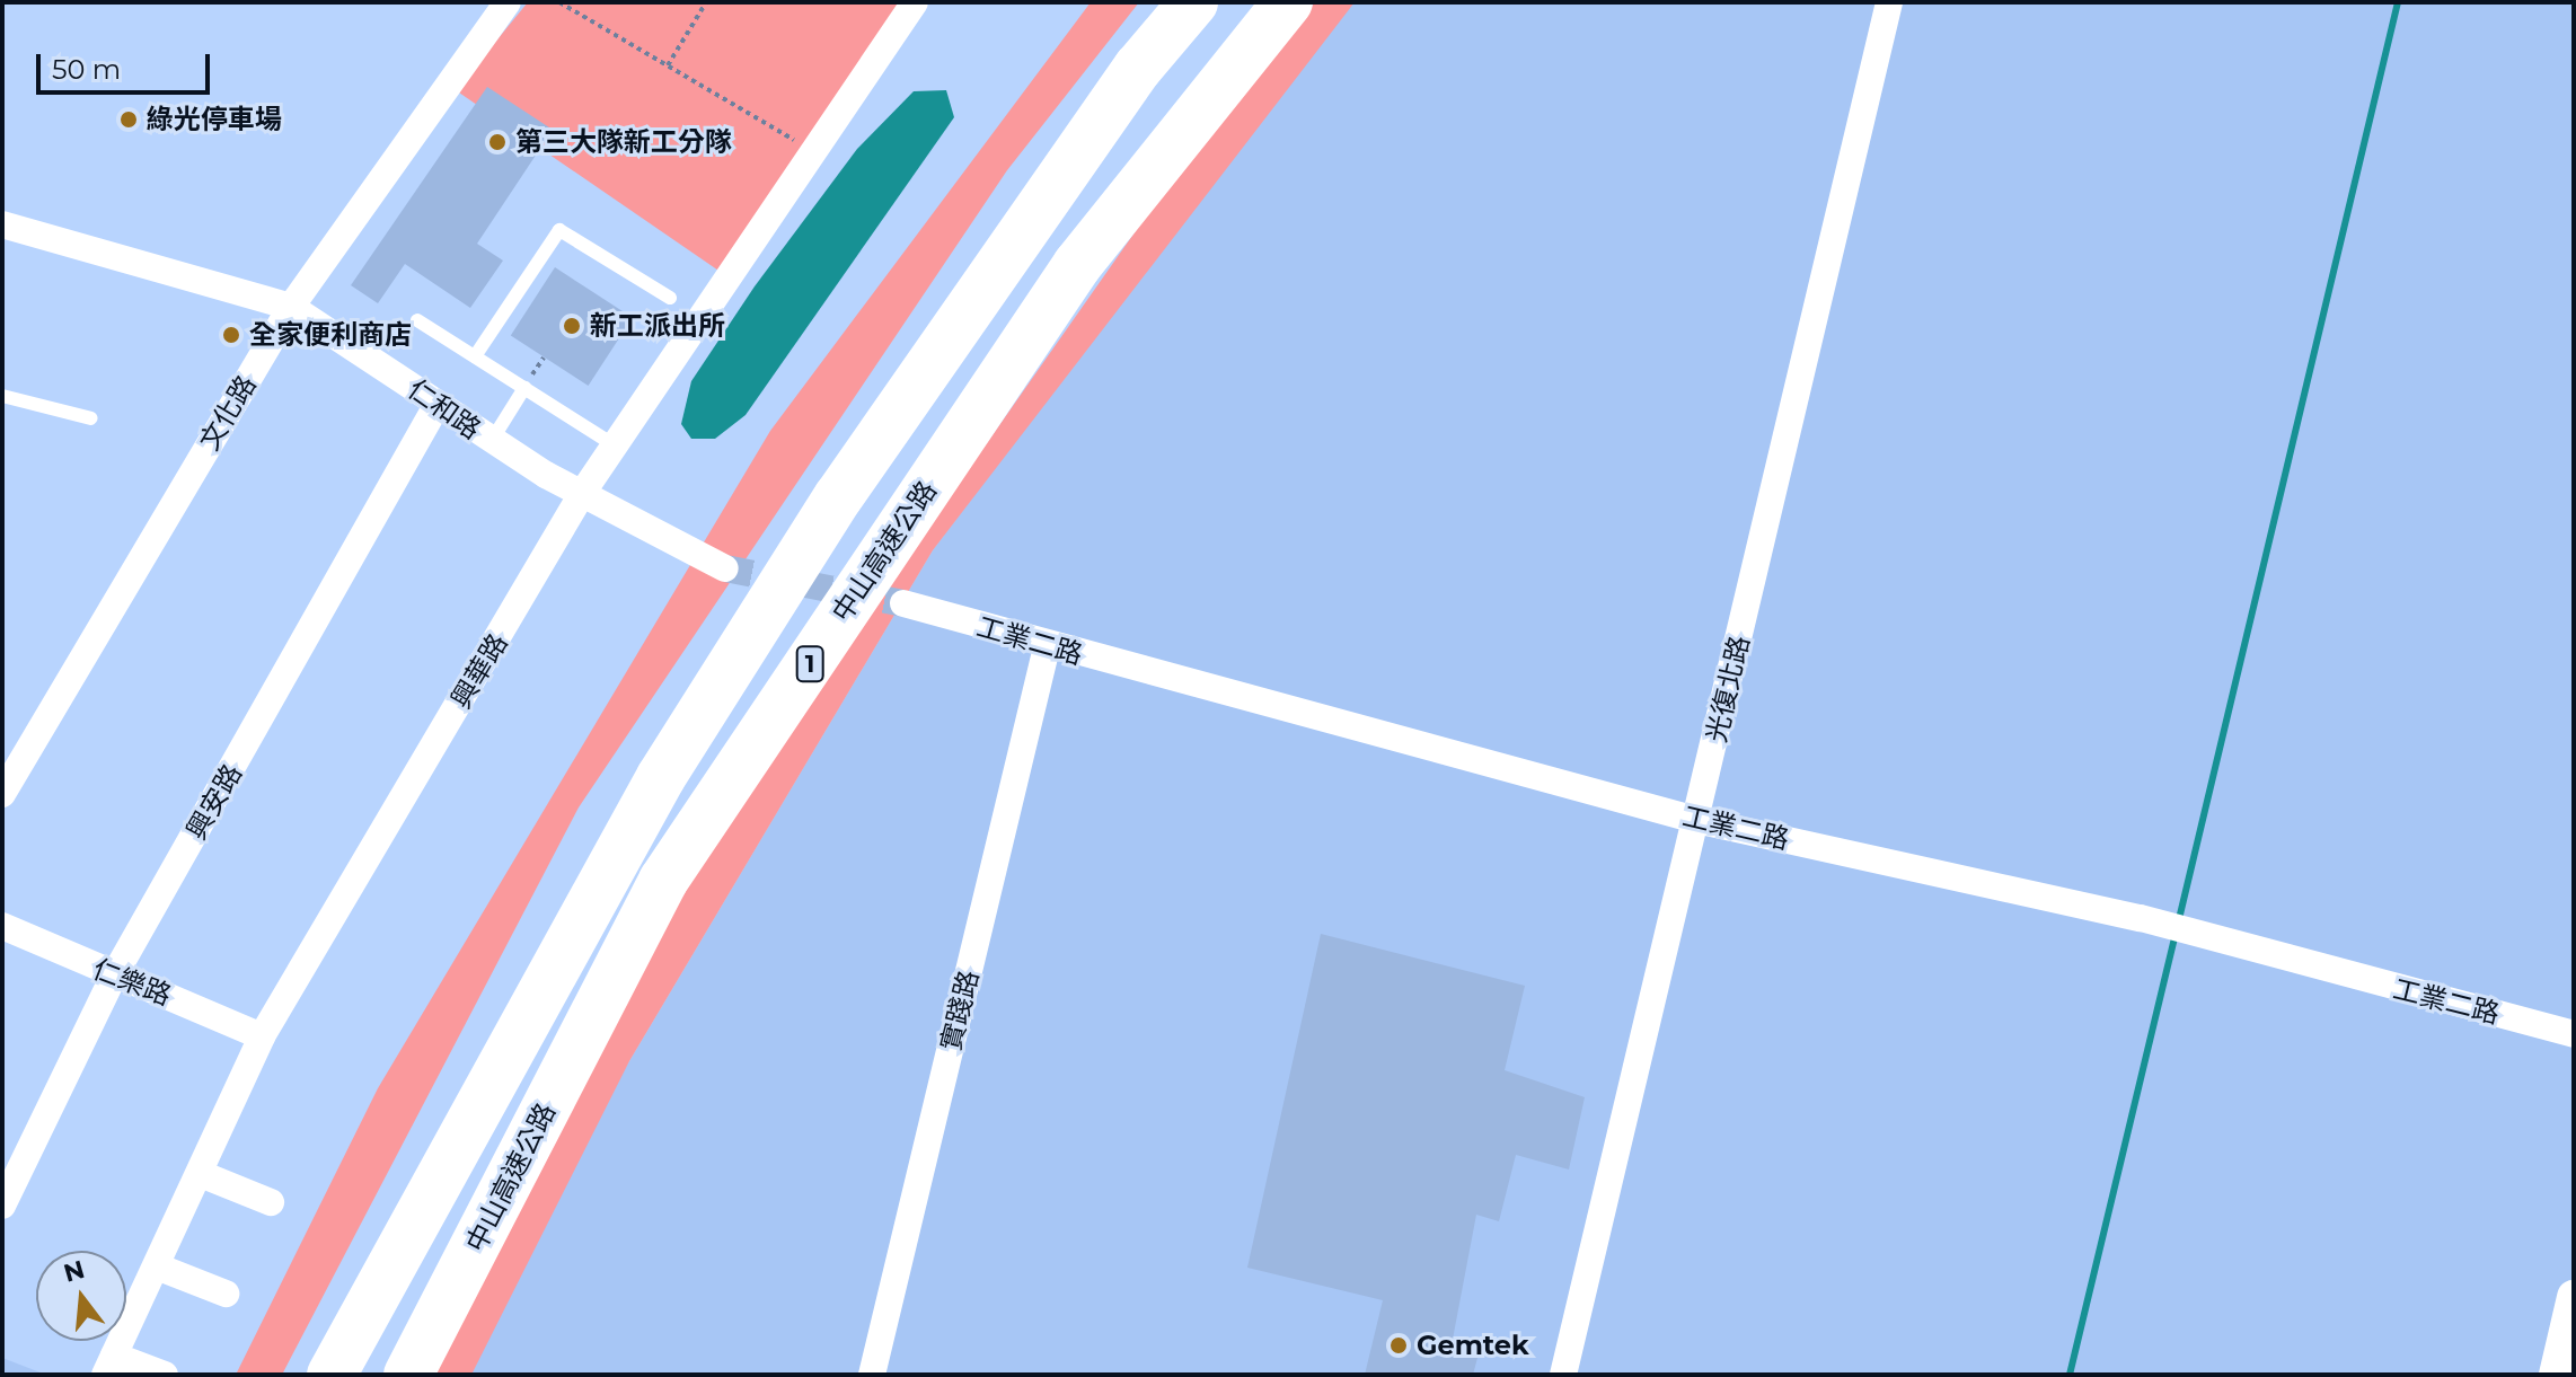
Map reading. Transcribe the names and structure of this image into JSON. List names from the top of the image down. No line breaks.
{"streets":{"highway":["中山高速公路","1"],"street":["仁和路","文化路","工業二路","興華路","光復北路","興安路","仁樂路","實踐路"]},"crossings":[["仁和路","文化路"],["仁和路","興華路"],["仁和路","興安路"],["工業二路","光復北路"],["工業二路","實踐路"],["興華路","仁樂路"],["興安路","仁樂路"]],"places":["綠光停車場","第三大隊新工分隊","新工派出所","全家便利商店","Gemtek"],"scale_bar":"50 m","north":"top"}
